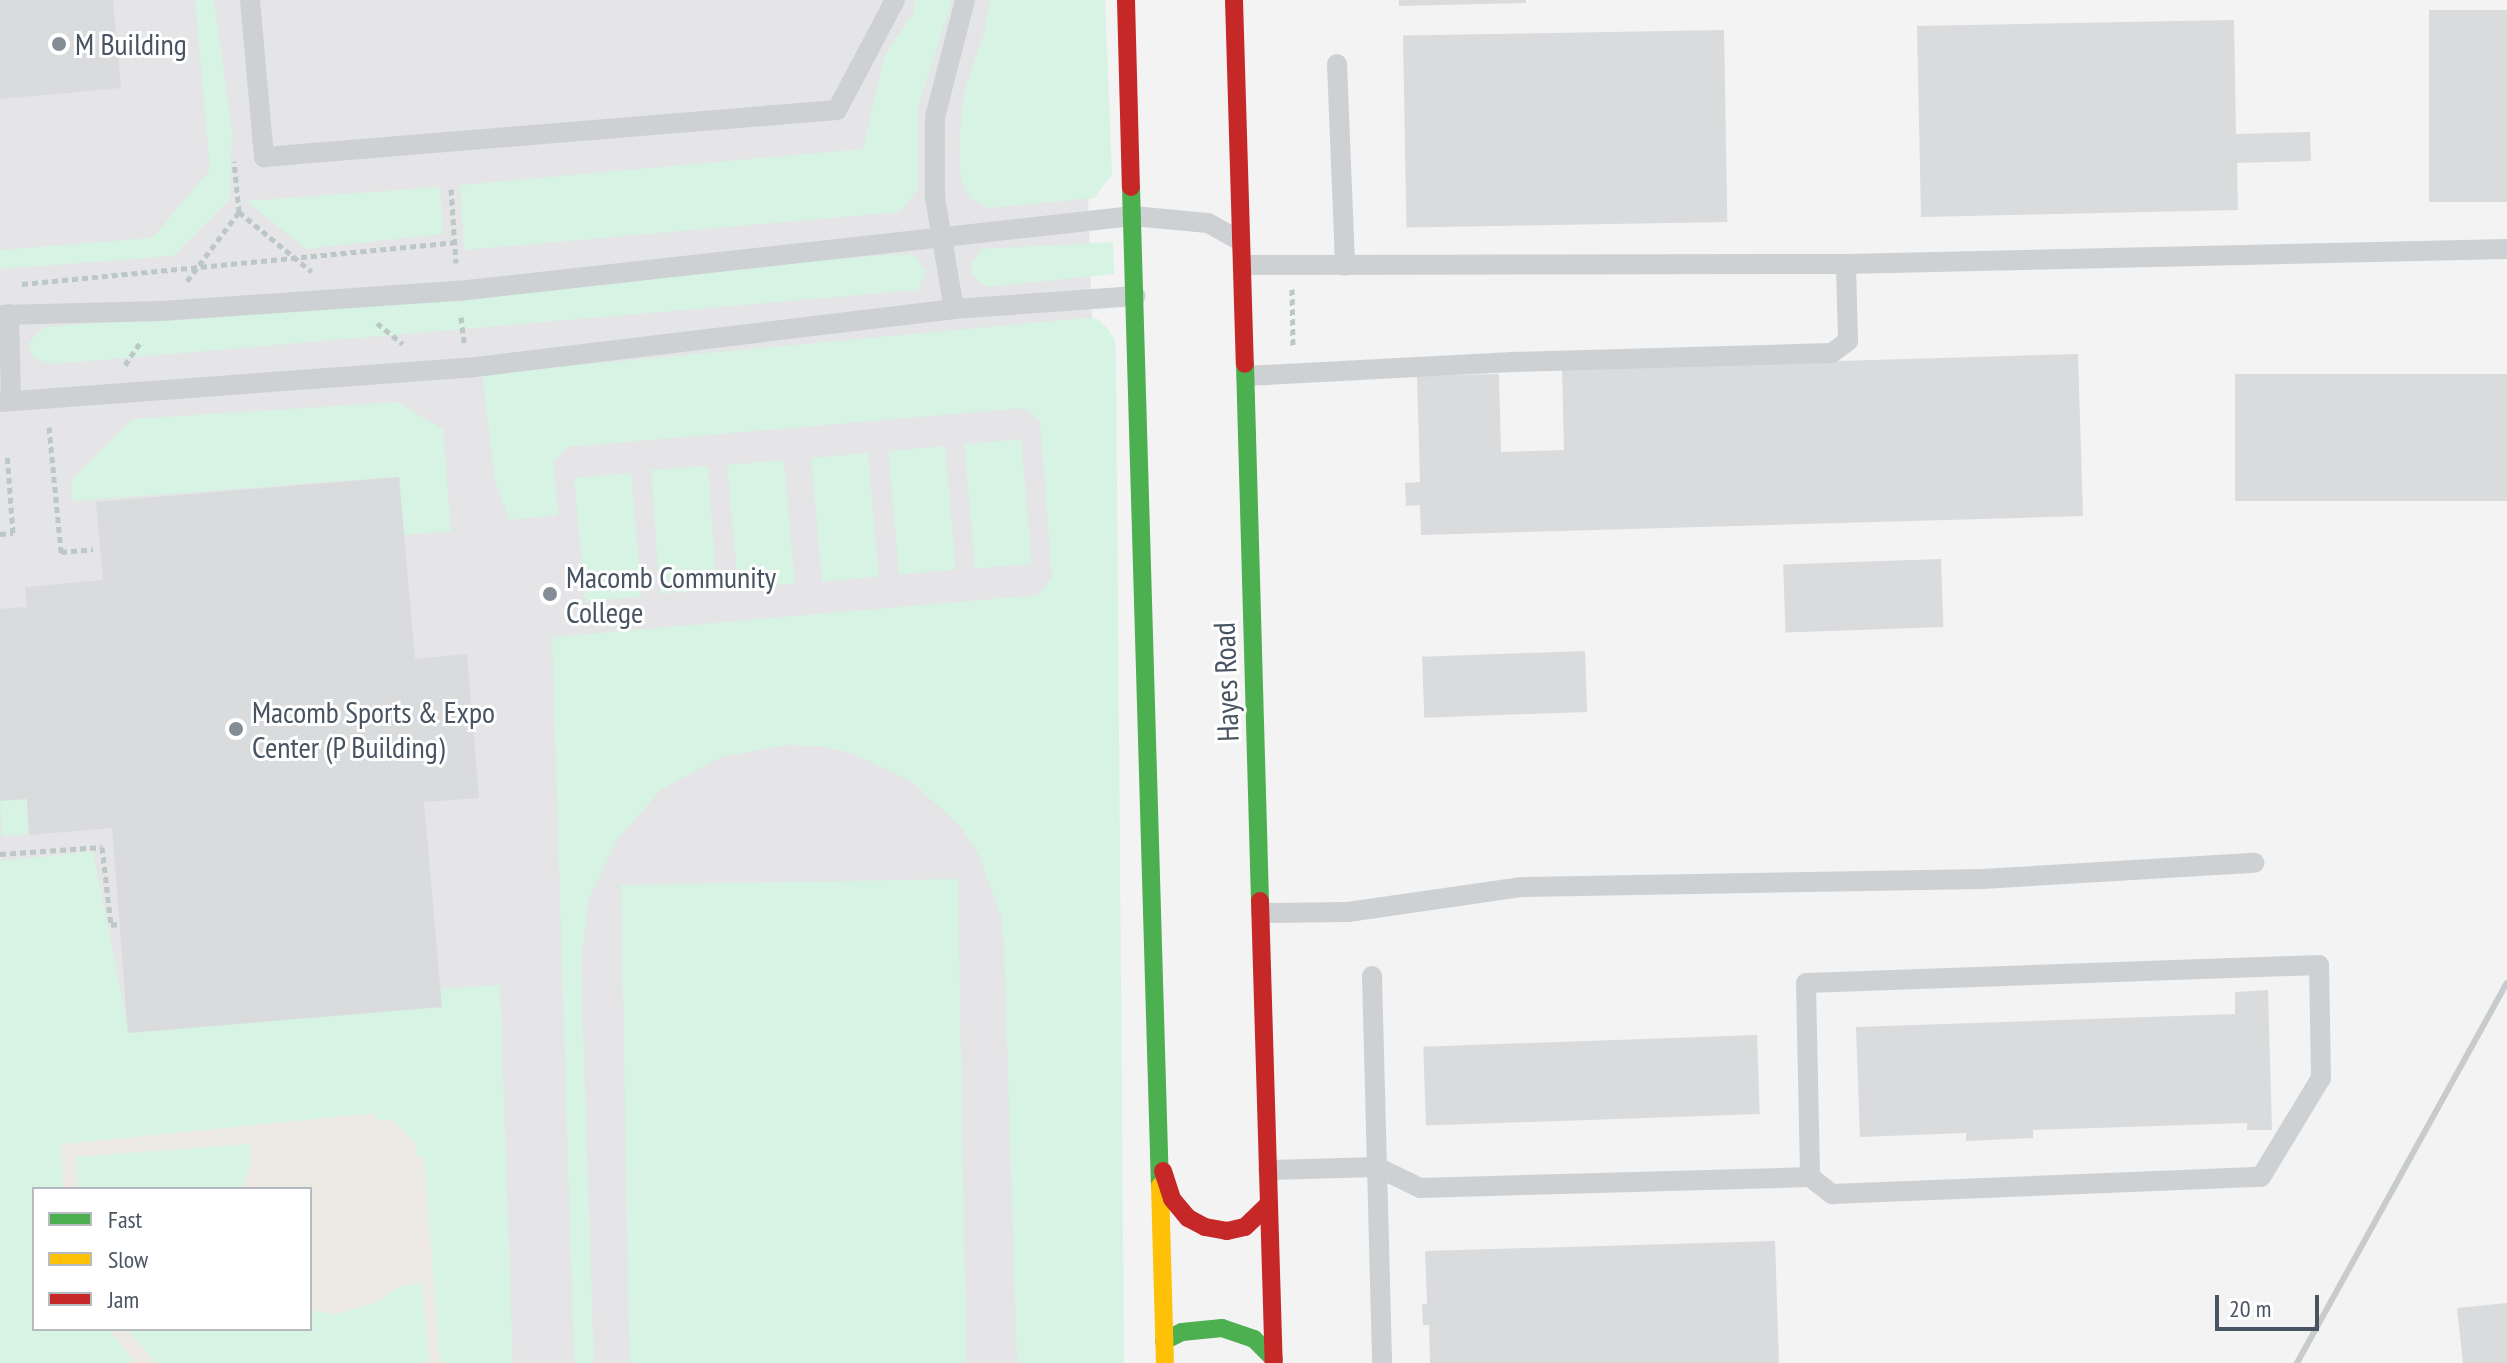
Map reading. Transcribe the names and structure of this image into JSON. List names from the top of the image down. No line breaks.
{"streets":{"street":["Hayes Road"]},"places":["M Building","Macomb Community College","Macomb Sports & Expo Center (P Building)"],"legend":["Fast","Slow","Jam"],"scale_bar":"20 m"}
